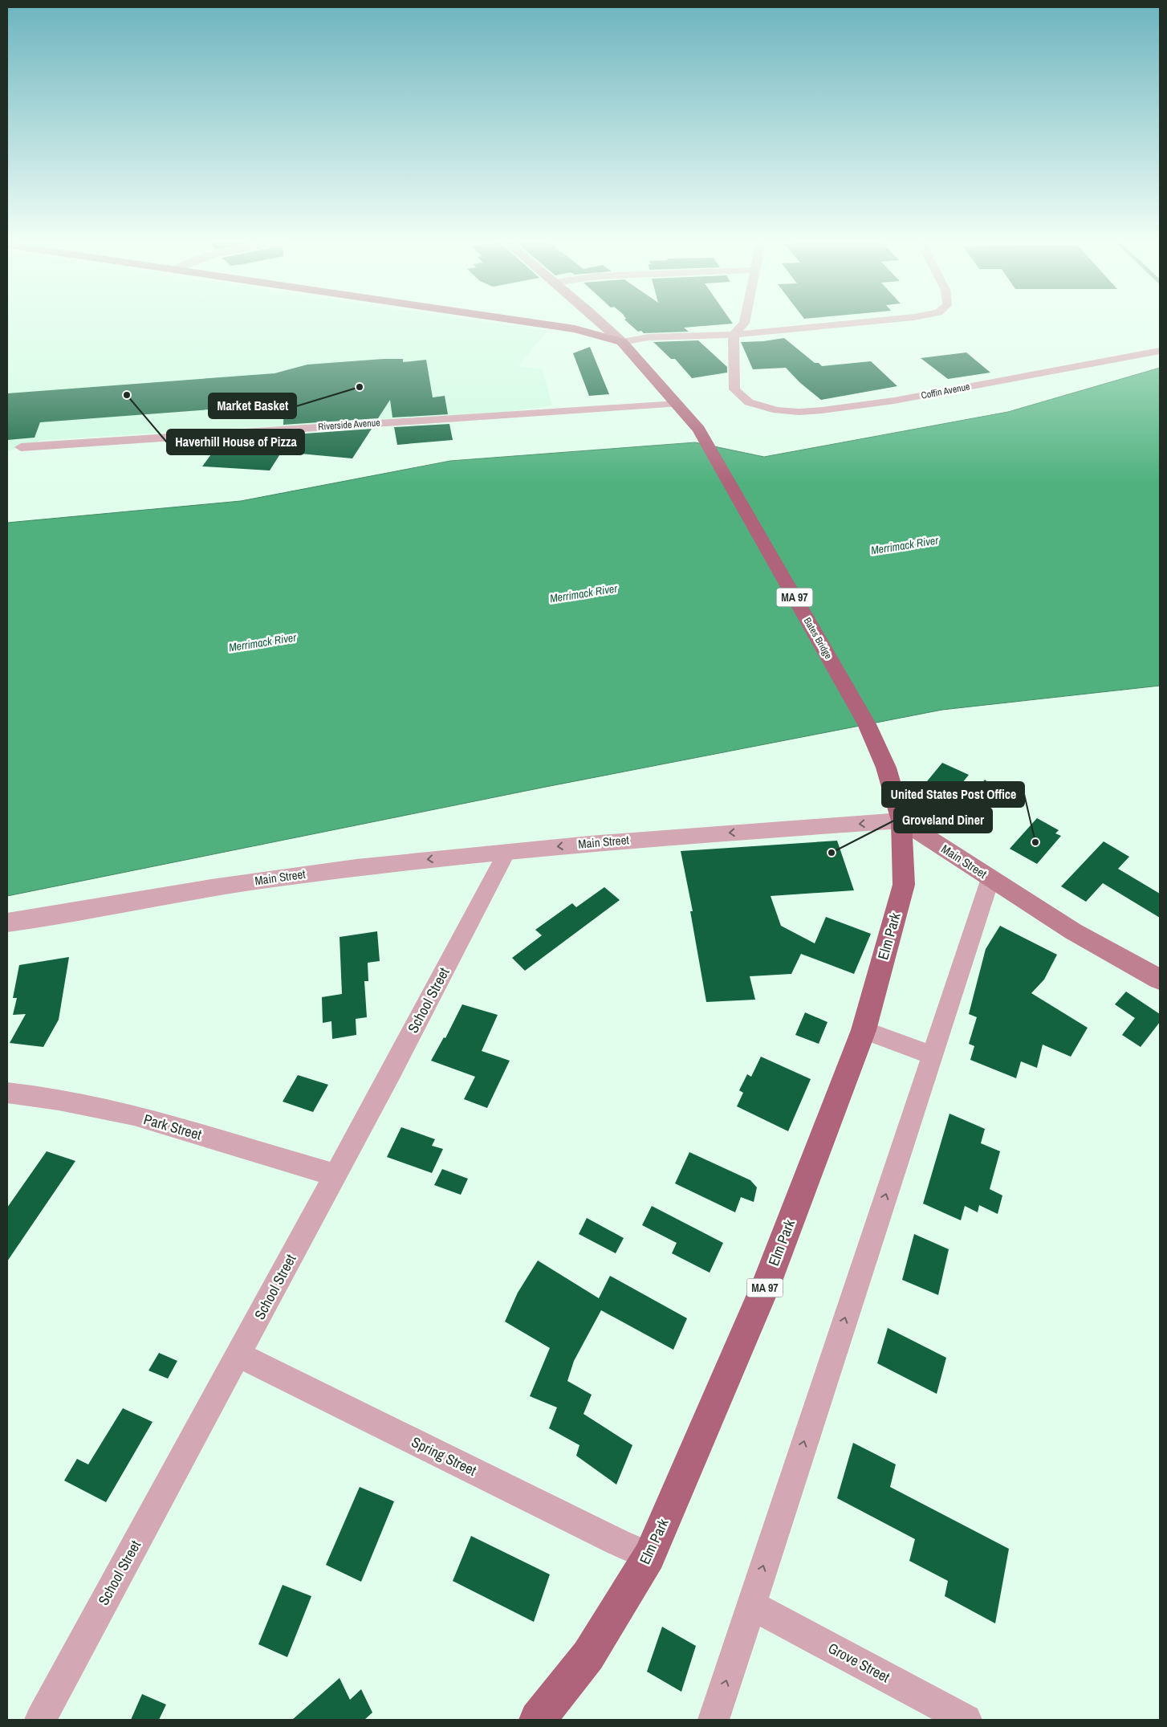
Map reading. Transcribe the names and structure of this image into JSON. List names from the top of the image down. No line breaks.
{"streets":{"main road":["MA 97","Bates Bridge","Main Street","Elm Park"],"street":["Coffin Avenue","Riverside Avenue","School Street","Park Street","Spring Street","Grove Street"]},"crossings":[["Riverside Avenue","MA 97"],["Riverside Avenue","Bates Bridge"],["MA 97","Bates Bridge"],["Bates Bridge","Main Street"],["Bates Bridge","Elm Park"],["Main Street","Elm Park"],["Main Street","School Street"],["Elm Park","Spring Street"],["School Street","Park Street"],["School Street","Spring Street"]],"one_way":["Main Street"],"water":["Merrimack River"],"places":["Market Basket","Haverhill House of Pizza","United States Post Office","Groveland Diner"]}
